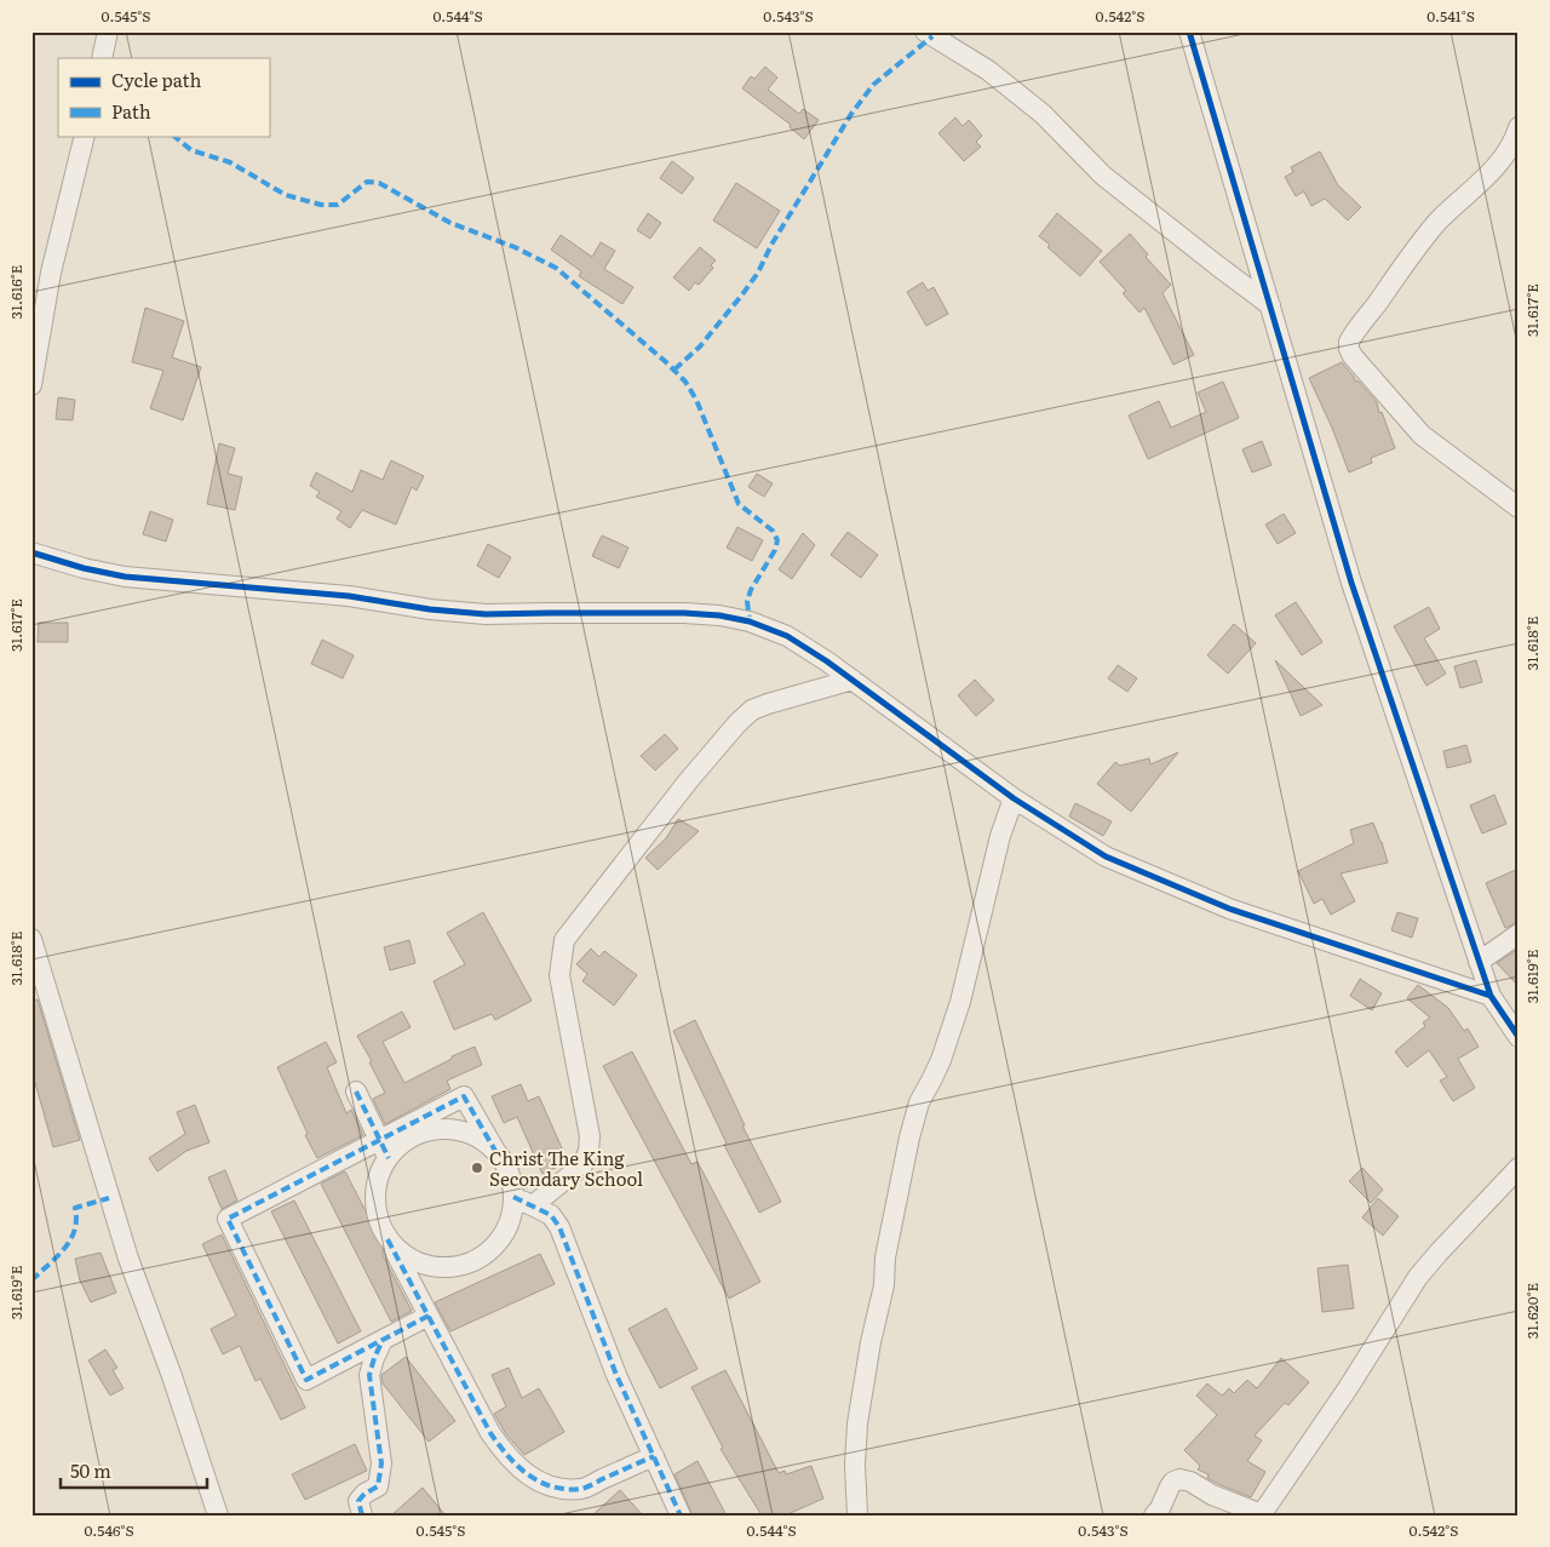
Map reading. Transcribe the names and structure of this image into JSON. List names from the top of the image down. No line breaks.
{"places":["Christ The King Secondary School"],"legend":["Cycle path","Path"],"scale_bar":"50 m","coordinates":["0.545°S","0.544°S","0.543°S","0.542°S","0.541°S","31.616°E","31.617°E","31.618°E","31.619°E","31.620°E","0.546°S"]}
